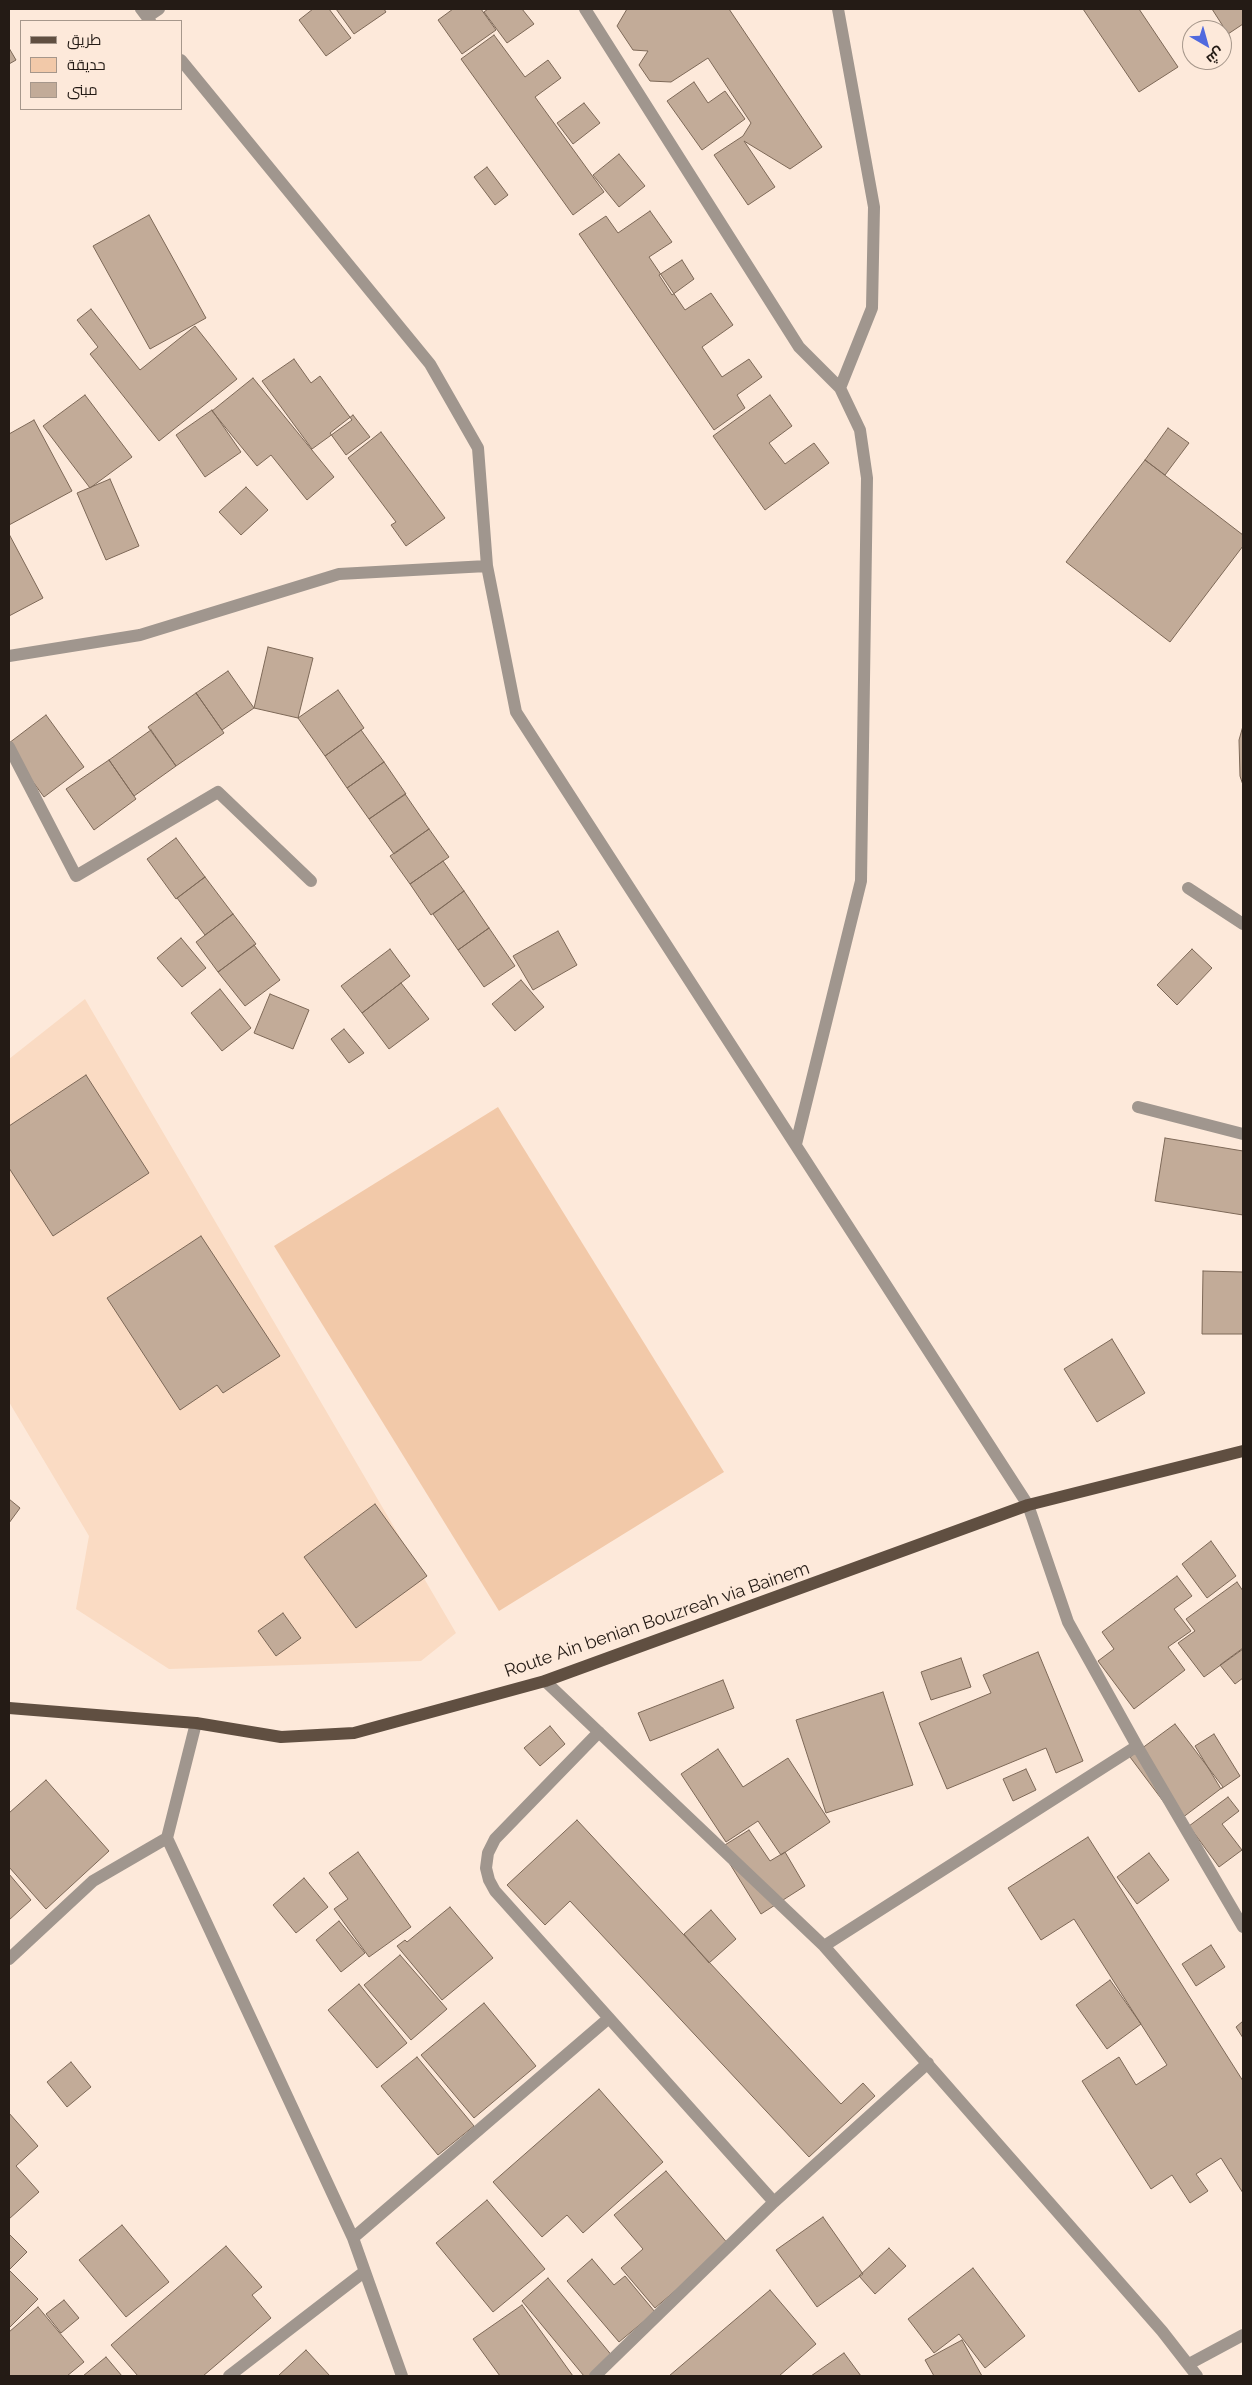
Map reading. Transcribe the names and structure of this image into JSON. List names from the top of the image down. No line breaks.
{"streets":{"main road":["Route Ain benian Bouzreah via Bainem"]},"legend":["طريق","حديقة","مبنى"],"north":"bottom right"}
